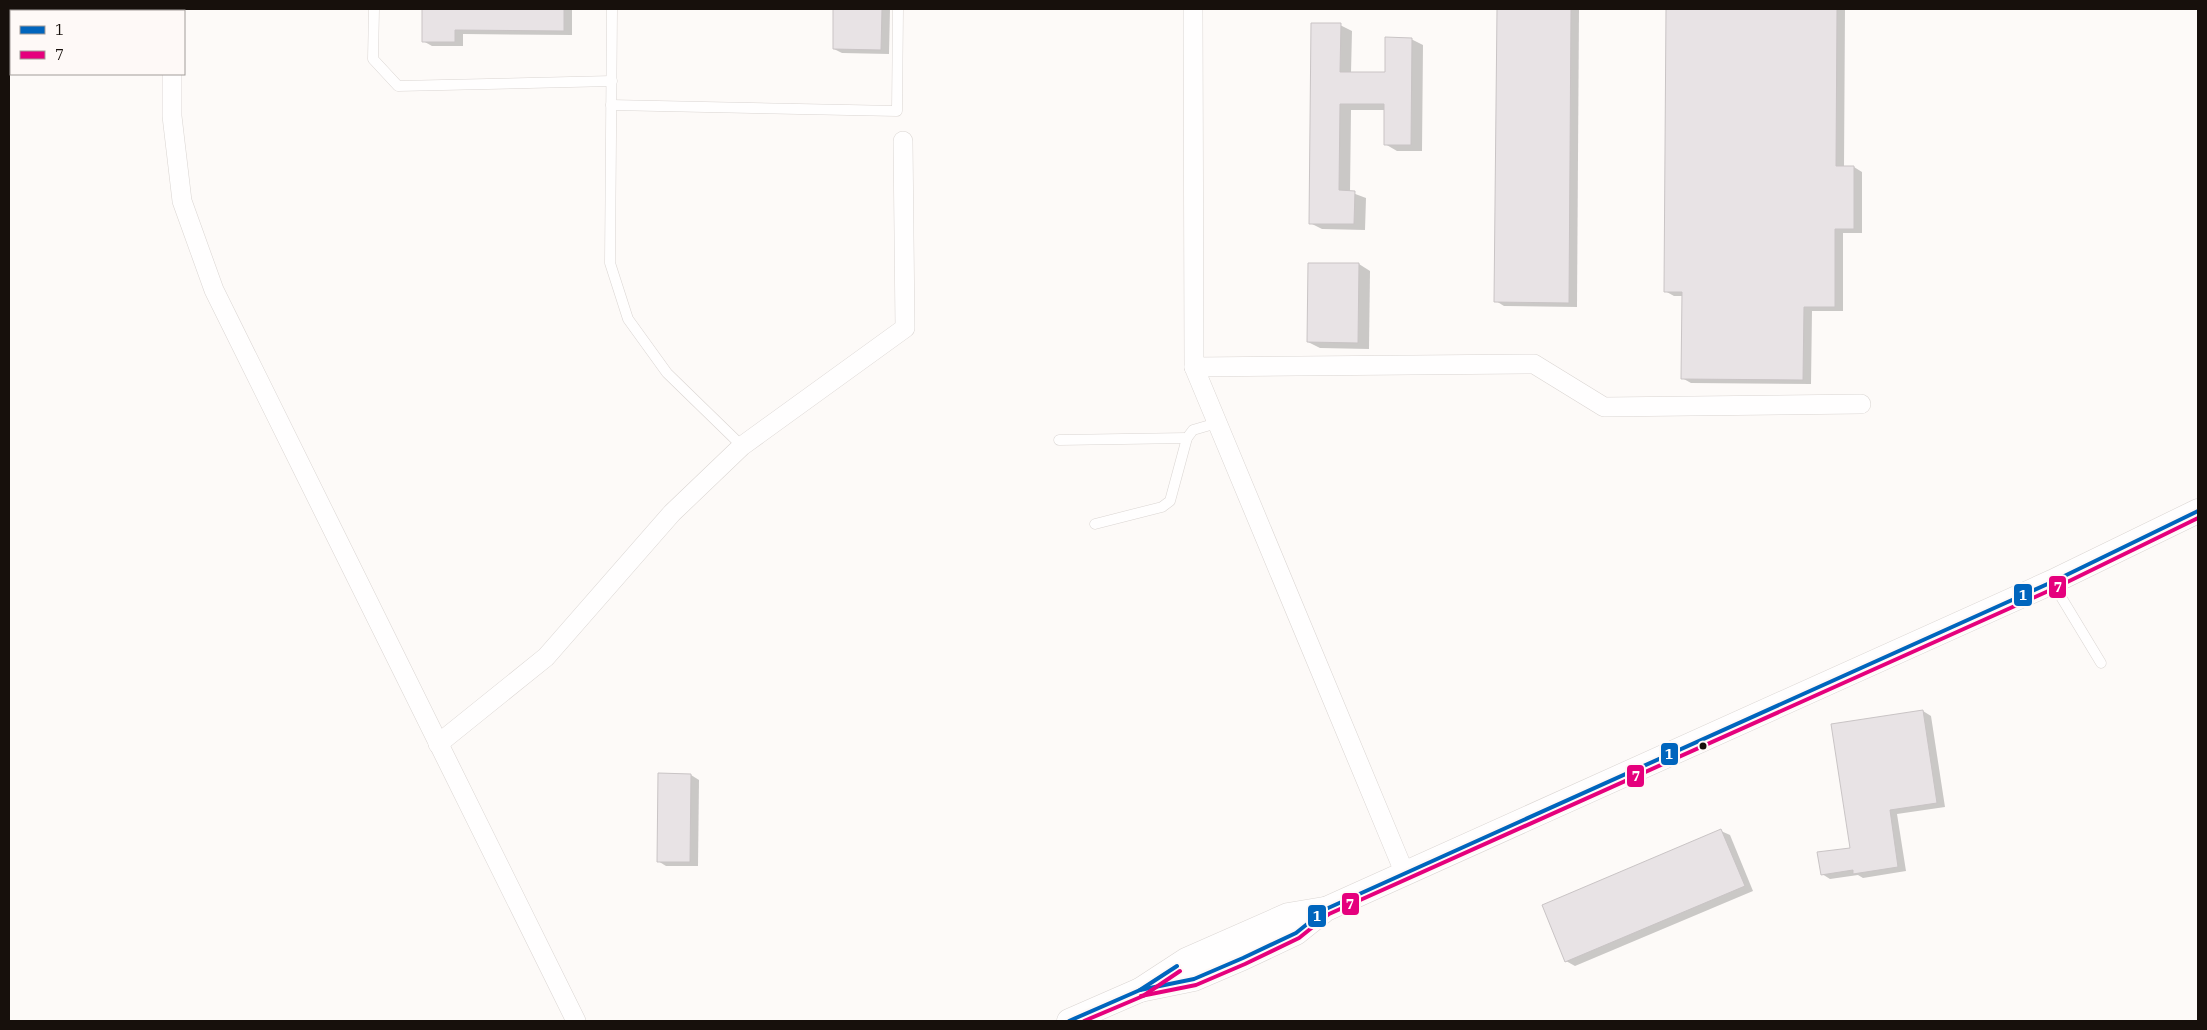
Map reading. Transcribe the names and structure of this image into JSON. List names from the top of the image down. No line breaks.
{"lines":["transit line 1","transit line 7"],"legend":["1","7"]}
